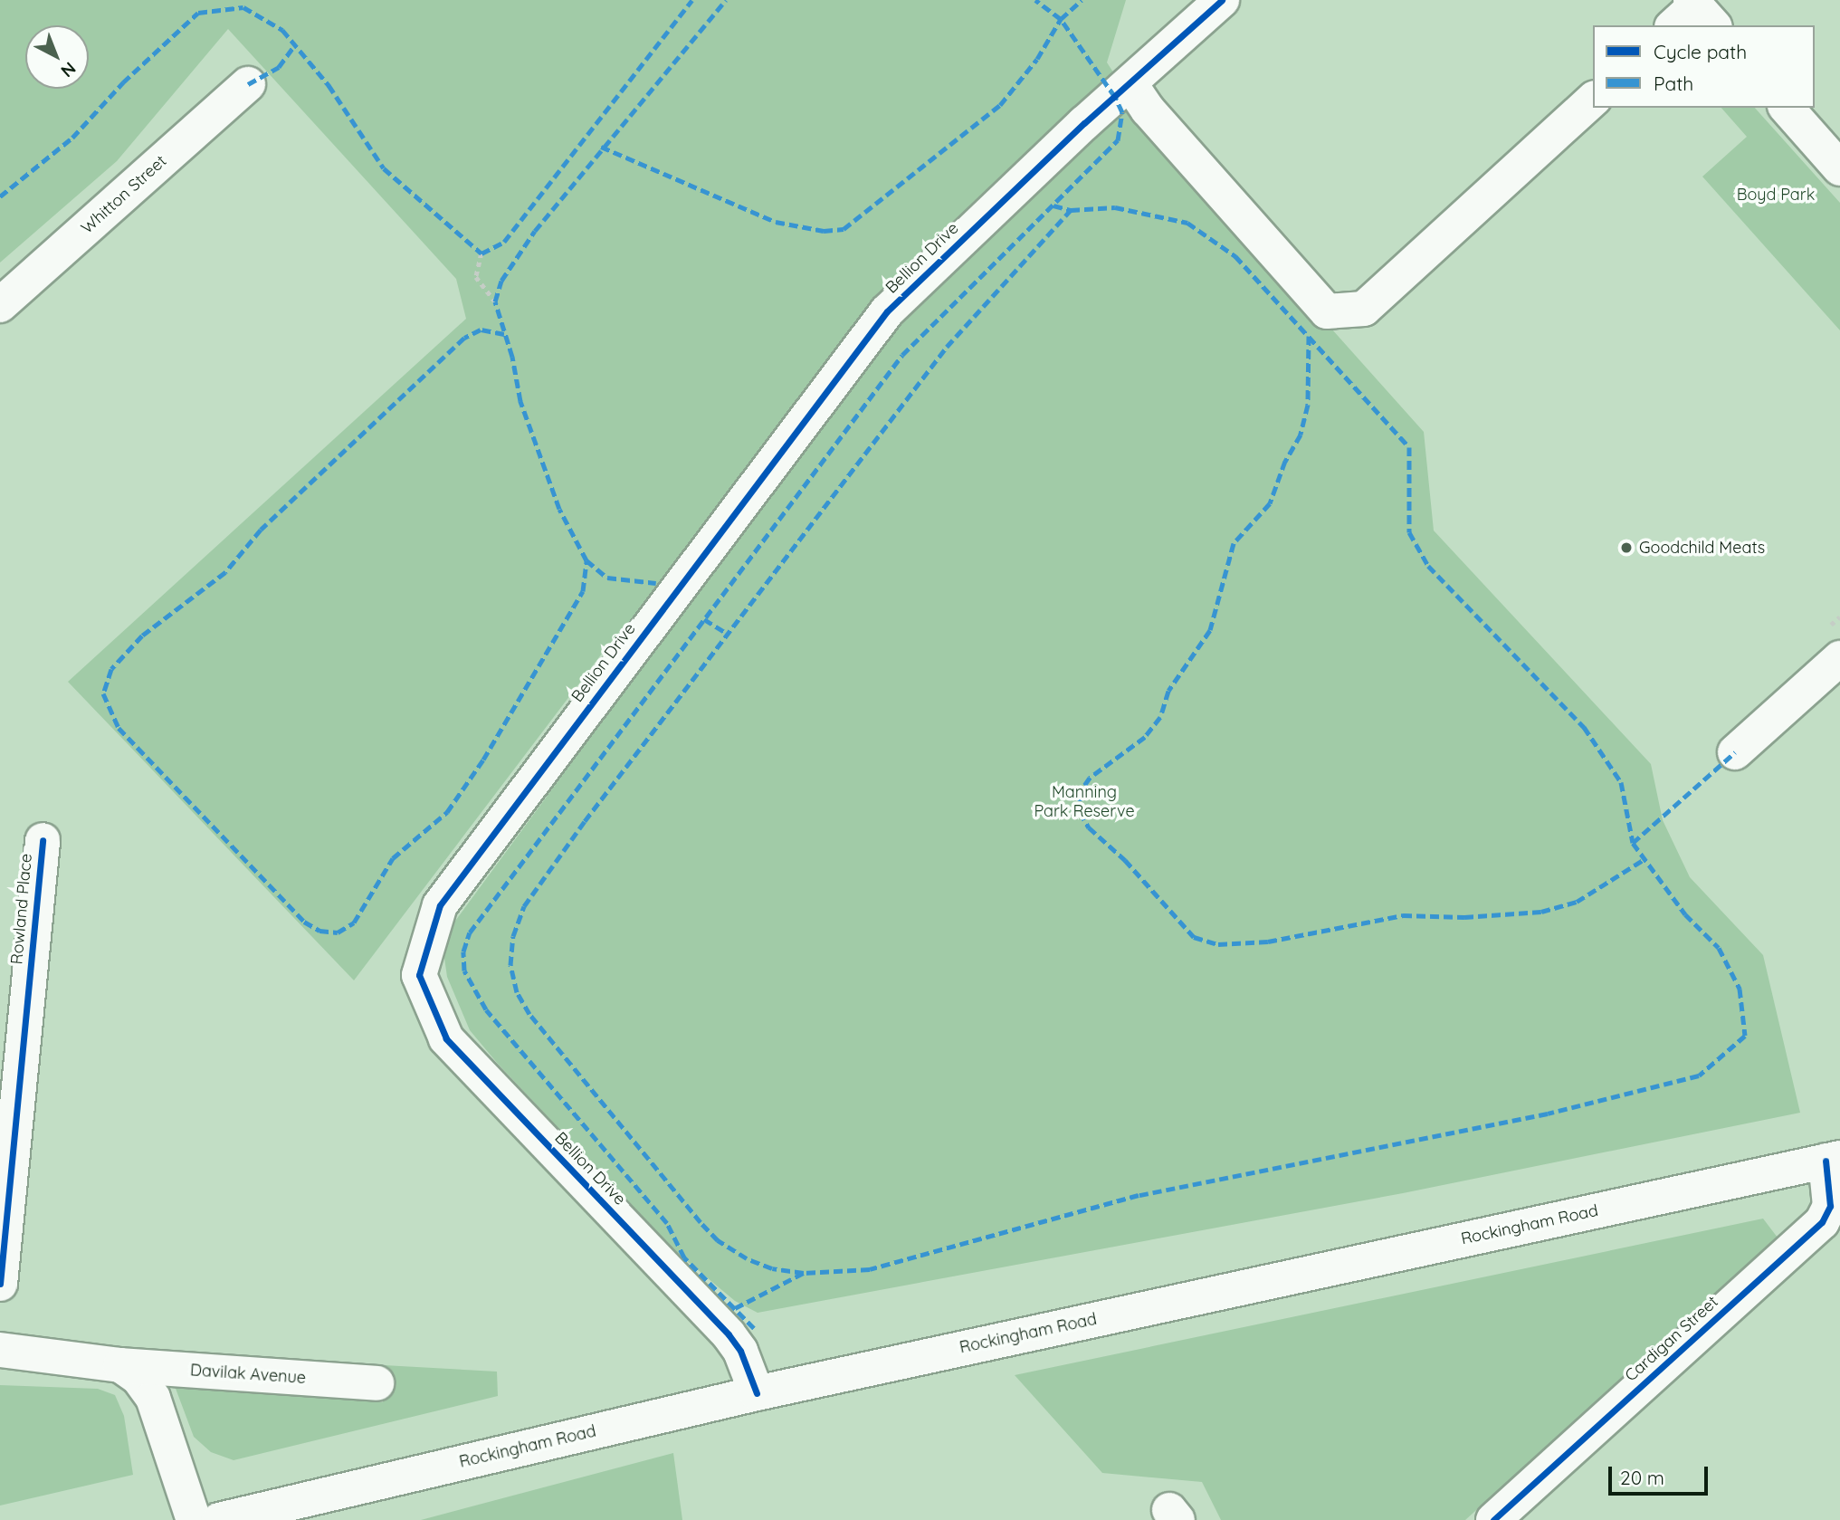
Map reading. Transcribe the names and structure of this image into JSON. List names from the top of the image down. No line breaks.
{"streets":{"street":["Whitton Street","Bellion Drive","Rowland Place","Rockingham Road","Cardigan Street","Davilak Avenue"]},"crossings":[["Bellion Drive","Rockingham Road"],["Rockingham Road","Cardigan Street"]],"parks":["Boyd Park","Manning Park Reserve"],"places":["Goodchild Meats"],"legend":["Cycle path","Path"],"scale_bar":"20 m","north":"bottom right"}
